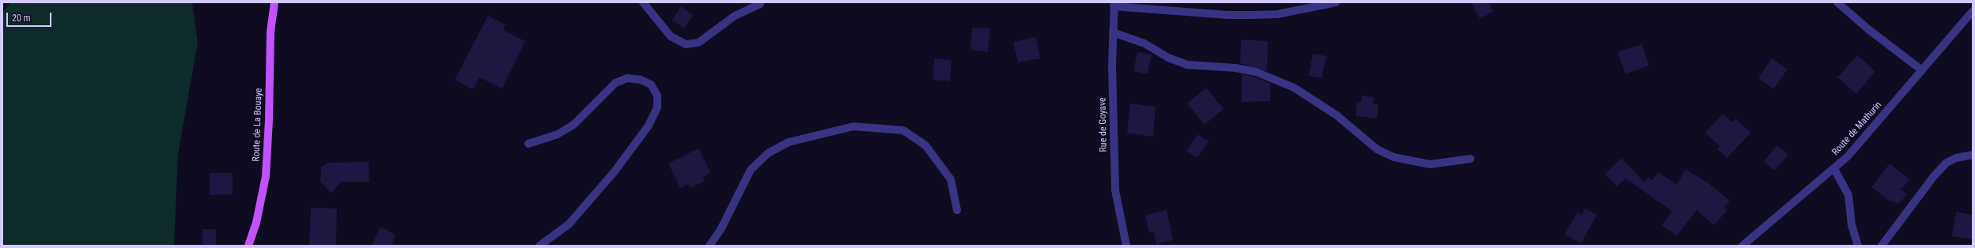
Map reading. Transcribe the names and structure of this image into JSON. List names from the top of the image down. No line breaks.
{"streets":{"main road":["Route de La Bouaye"],"street":["Rue de Goyave","Route de Mathurin"]},"scale_bar":"20 m"}
